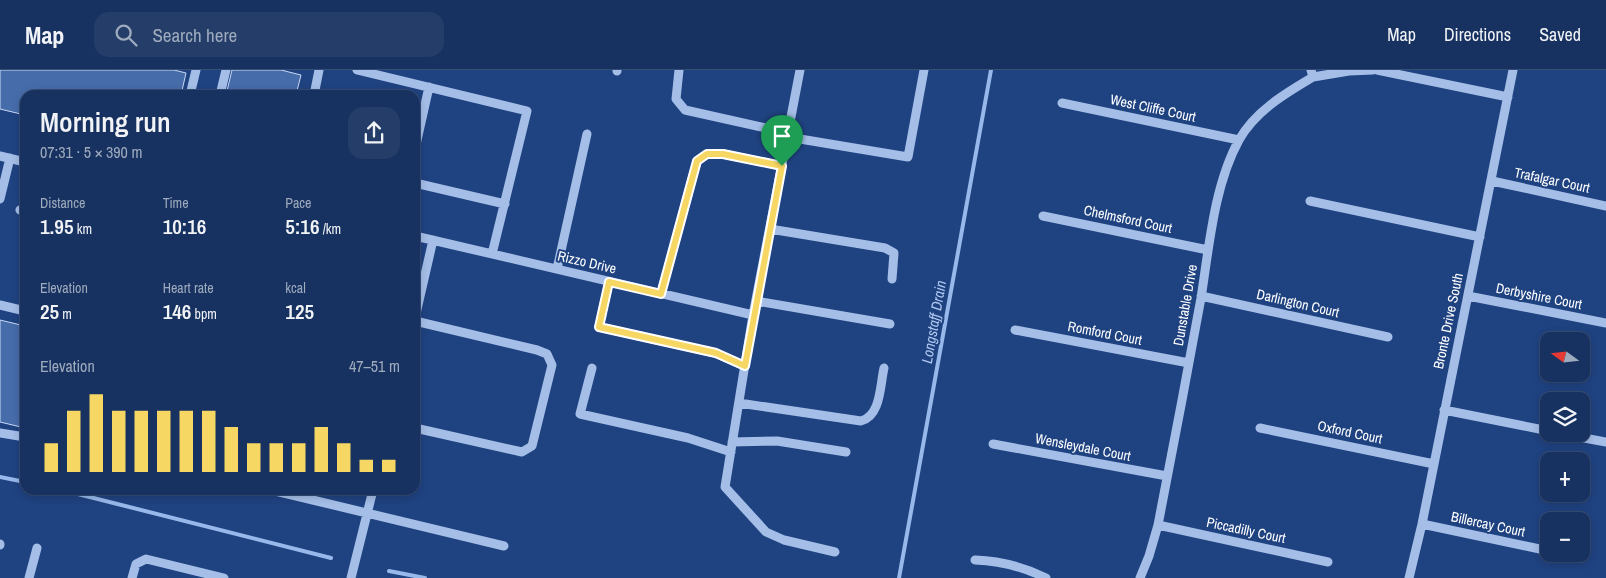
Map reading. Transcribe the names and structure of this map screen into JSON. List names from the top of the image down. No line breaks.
{"streets":{"street":["West Cliffe Court","Trafalgar Court","Chelmsford Court","Rizzo Drive","Derbyshire Court","Darlington Court","Dunstable Drive","Bronte Drive South","Romford Court","Oxford Court","Wensleydale Court","Billercay Court","Piccadilly Court"]},"crossings":[["West Cliffe Court","Dunstable Drive"],["Trafalgar Court","Bronte Drive South"],["Chelmsford Court","Dunstable Drive"],["Derbyshire Court","Bronte Drive South"],["Darlington Court","Dunstable Drive"],["Dunstable Drive","Romford Court"],["Dunstable Drive","Wensleydale Court"],["Dunstable Drive","Piccadilly Court"],["Bronte Drive South","Oxford Court"],["Bronte Drive South","Billercay Court"]],"water":["Longstaff Drain"],"north":"left","page":{"header":"Map","search":"Search here","nav":["Map","Directions","Saved"],"heading":["Morning run","07:31 · 5 × 390 m"],"stats":[["Distance","1.95 km"],["Time","10:16"],["Pace","5:16 /km"],["Elevation","25 m"],["Heart rate","146 bpm"],["kcal","125"]],"map_buttons":["+","−"],"chart":["Elevation","47–51 m"]}}
